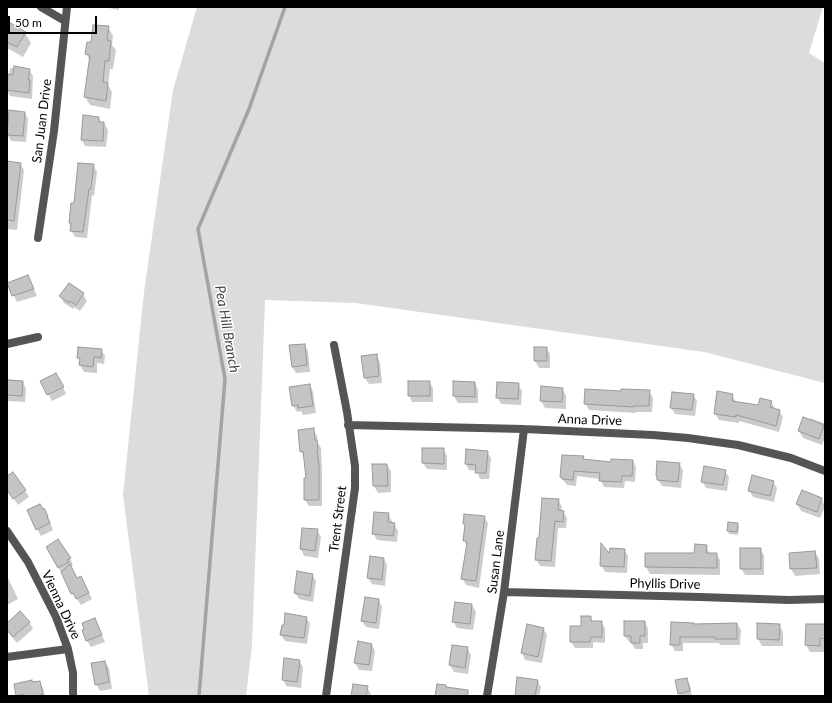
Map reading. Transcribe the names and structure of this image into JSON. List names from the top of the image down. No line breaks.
{"streets":{"street":["San Juan Drive","Anna Drive","Trent Street","Susan Lane","Phyllis Drive","Vienna Drive"]},"crossings":[["Anna Drive","Trent Street"],["Anna Drive","Susan Lane"],["Susan Lane","Phyllis Drive"]],"water":["Pea Hill Branch"],"scale_bar":"50 m"}
